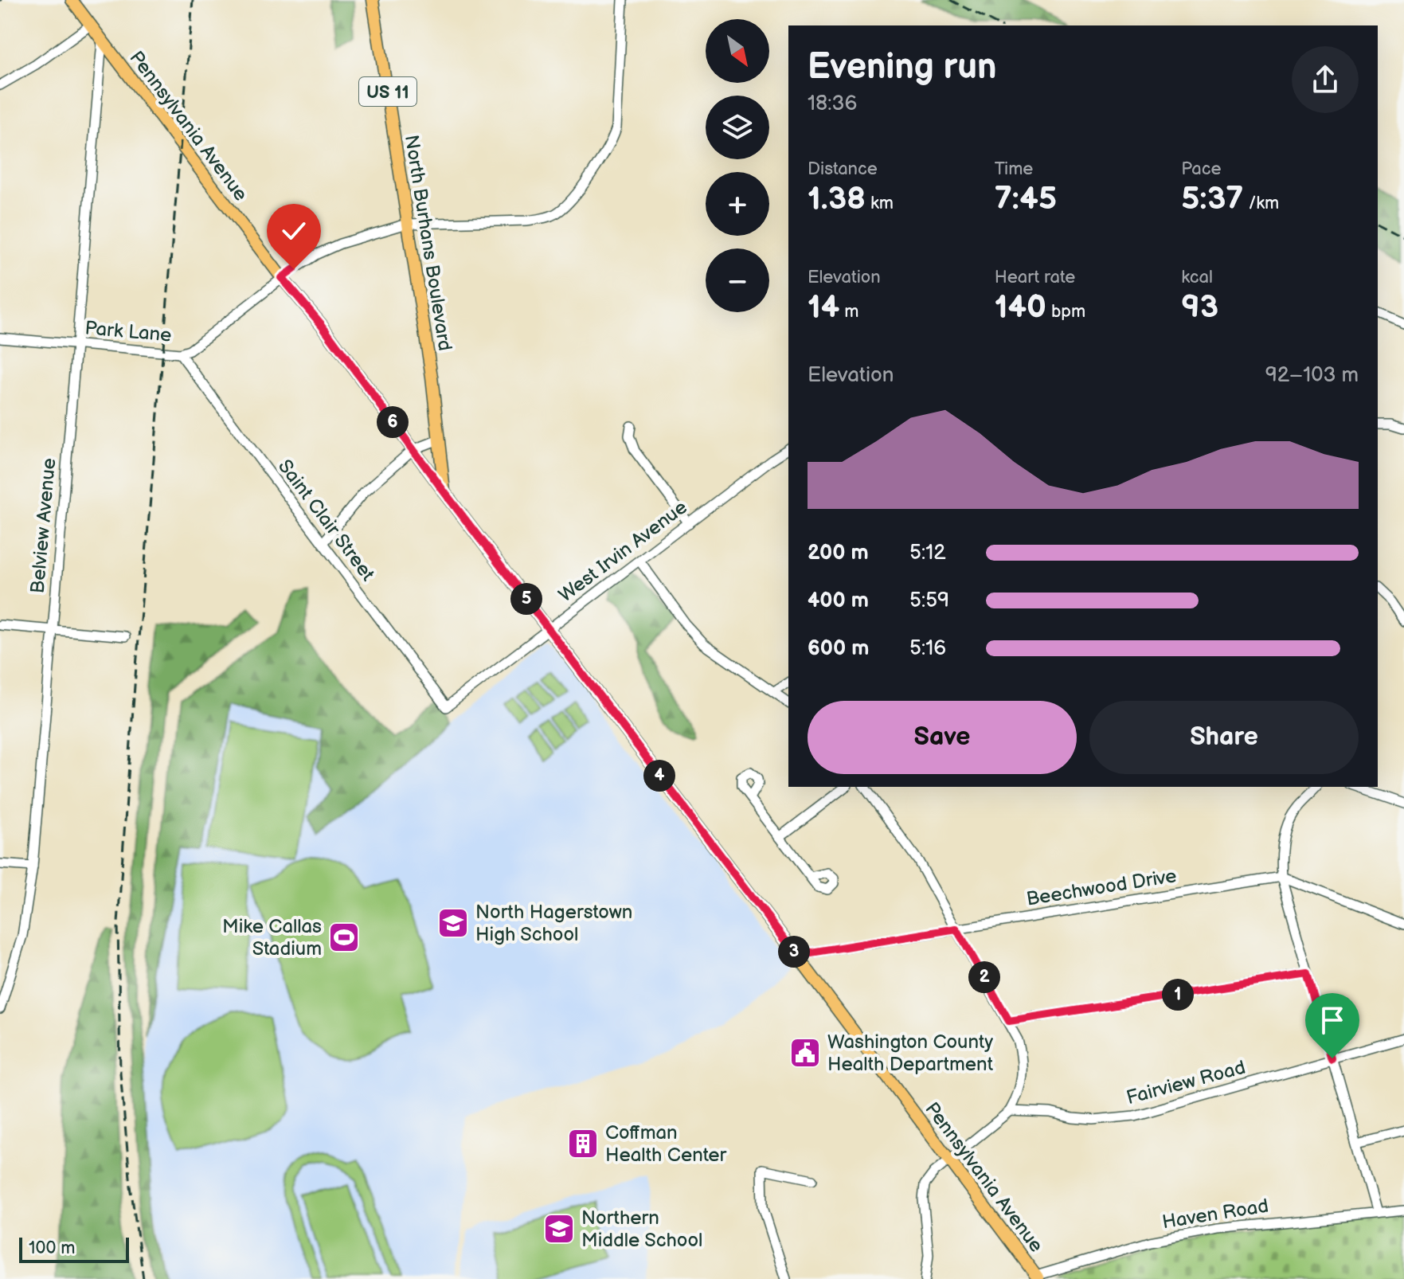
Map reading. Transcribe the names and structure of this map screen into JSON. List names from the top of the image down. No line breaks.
{"streets":{"main road":["US 11","Pennsylvania Avenue","North Burhans Boulevard"],"street":["Park Lane","Saint Clair Street","Belview Avenue","West Irvin Avenue","Beechwood Drive","Fairview Road","Haven Road"]},"crossings":[["Pennsylvania Avenue","North Burhans Boulevard"],["Pennsylvania Avenue","Park Lane"],["Pennsylvania Avenue","Belview Avenue"],["Pennsylvania Avenue","West Irvin Avenue"],["Pennsylvania Avenue","Beechwood Drive"],["Pennsylvania Avenue","Haven Road"],["North Burhans Boulevard","Park Lane"],["Park Lane","Saint Clair Street"],["Park Lane","Belview Avenue"],["Saint Clair Street","West Irvin Avenue"]],"places":{"school or university":["North Hagerstown High School","Northern Middle School"],"sports":["Mike Callas Stadium"],"public building":["Washington County Health Department"],"building":["Coffman Health Center"]},"scale_bar":"100 m","north":"bottom right","page":{"map_buttons":["+","−"],"heading":["Evening run","18:36"],"stats":[["Distance","1.38 km"],["Time","7:45"],["Pace","5:37 /km"],["Elevation","14 m"],["Heart rate","140 bpm"],["kcal","93"]],"chart":["Elevation","92–103 m"],"pins":["6","5","4","3","2","1"],"list":[{"name":"200 m","note":"5:12"},{"name":"400 m","note":"5:59"},{"name":"600 m","note":"5:16"}],"buttons":["Save","Share"],"scale":"100 m"}}
